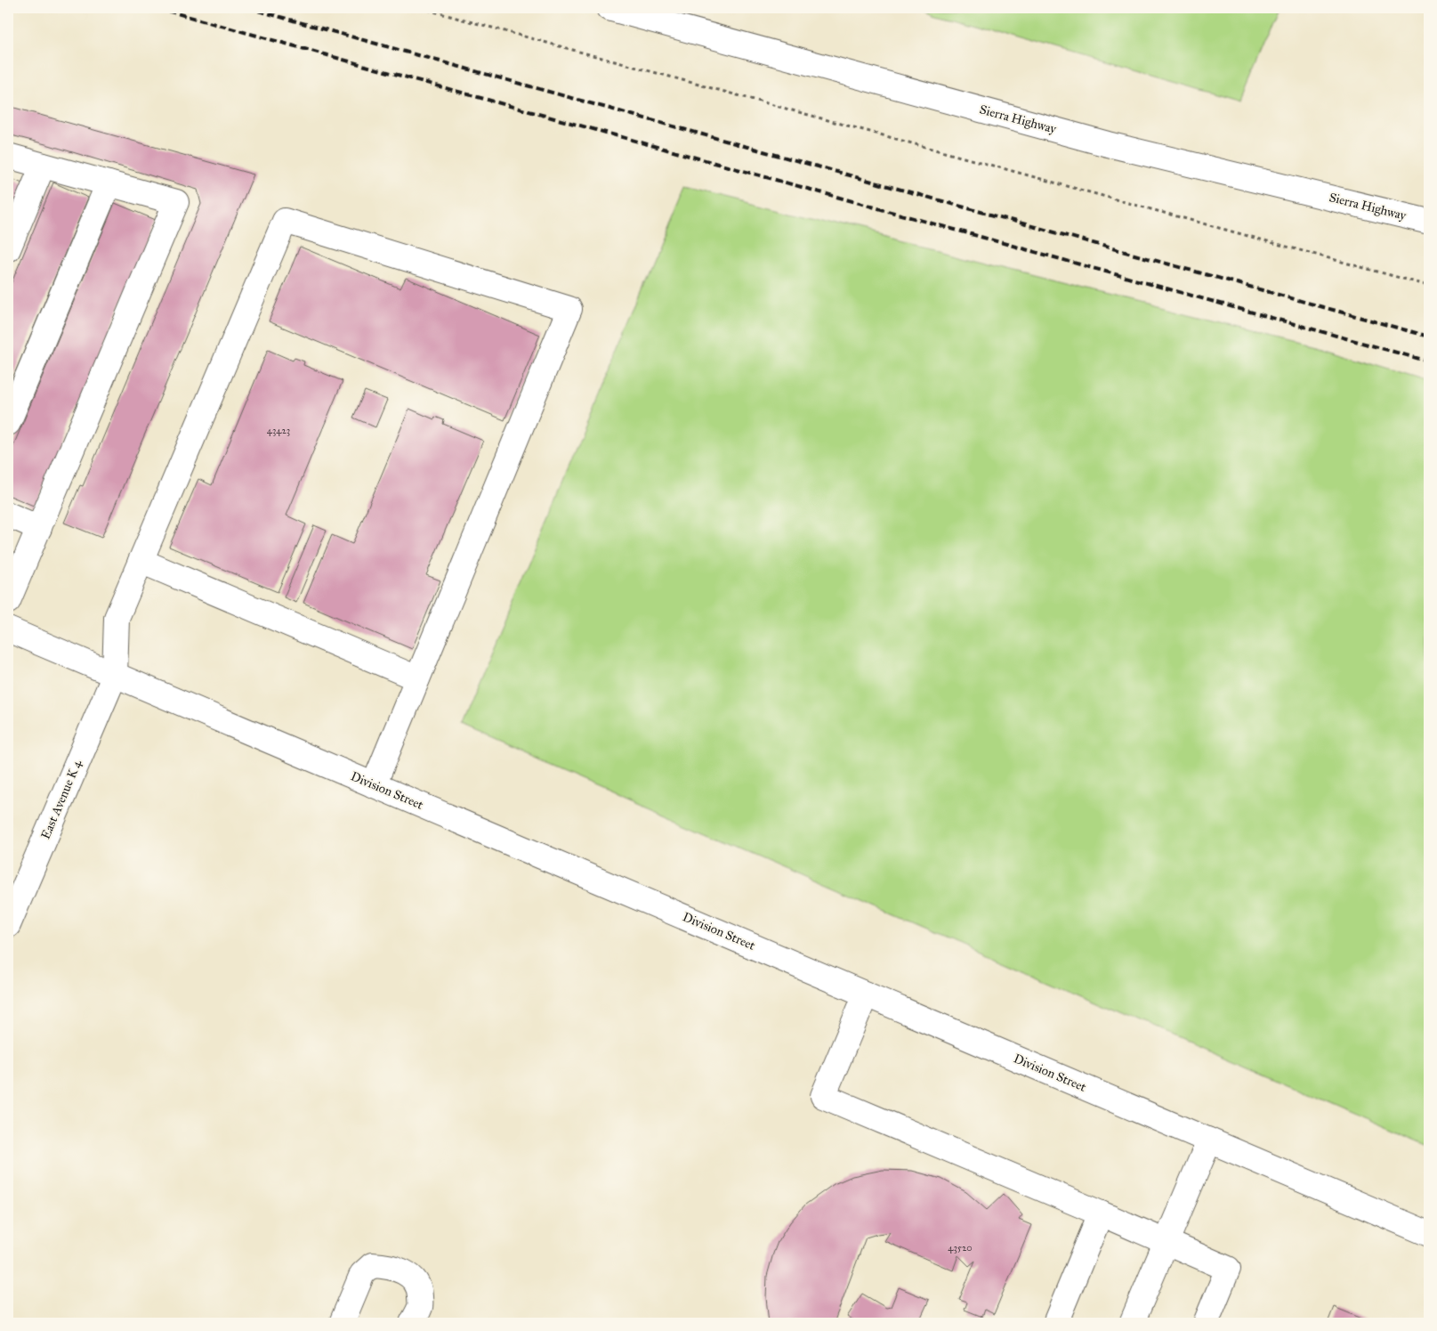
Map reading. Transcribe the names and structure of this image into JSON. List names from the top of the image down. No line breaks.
{"streets":{"main road":["Sierra Highway","Division Street","East Avenue K 4"]},"crossings":[["Division Street","East Avenue K 4"]],"house_numbers":["43423","43520"]}
